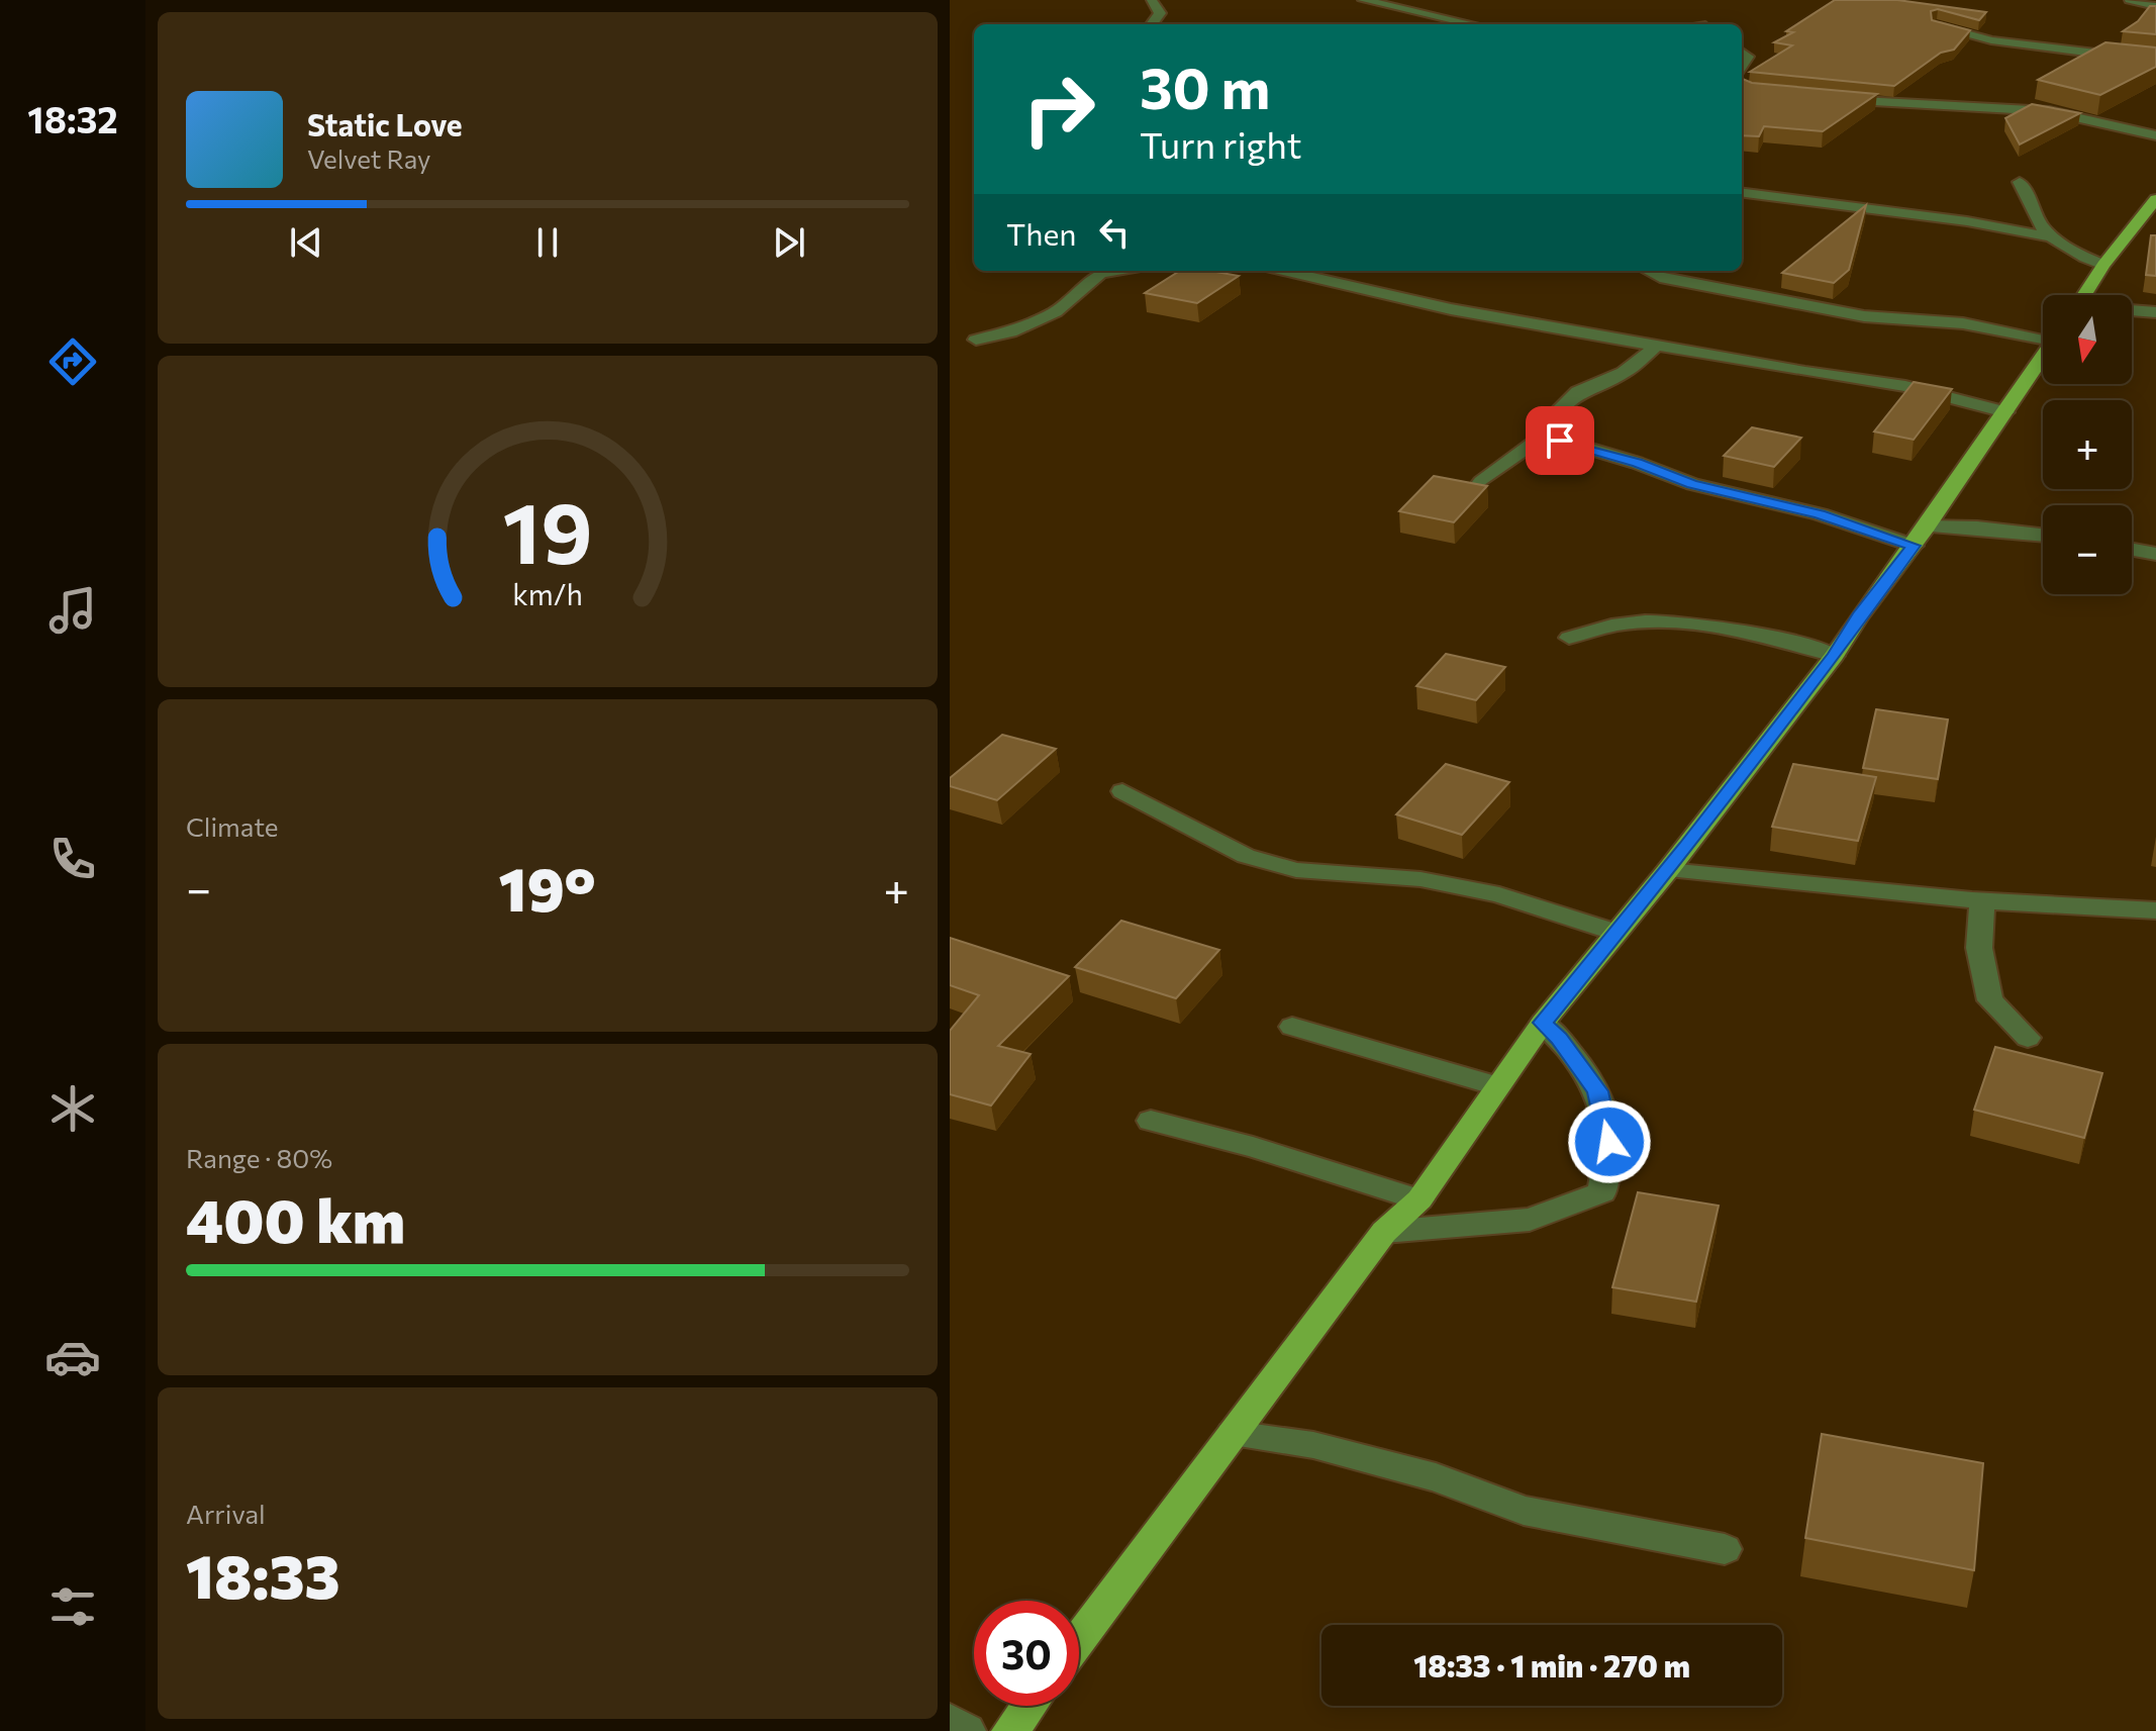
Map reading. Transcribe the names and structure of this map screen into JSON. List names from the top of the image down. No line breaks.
{"north":"bottom","page":{"tabs":"18:32","turn":["30 m","Turn right"],"song":["Static Love","Velvet Ray"],"then":"Then","map_buttons":["+","−"],"tile":["Climate",["Range · 80%","400 km"],["Arrival","18:33"]],"heat":["−","19°","+"],"limit":"30","trip":"18:33 · 1 min · 270 m","gauge":["19","km/h"]}}
